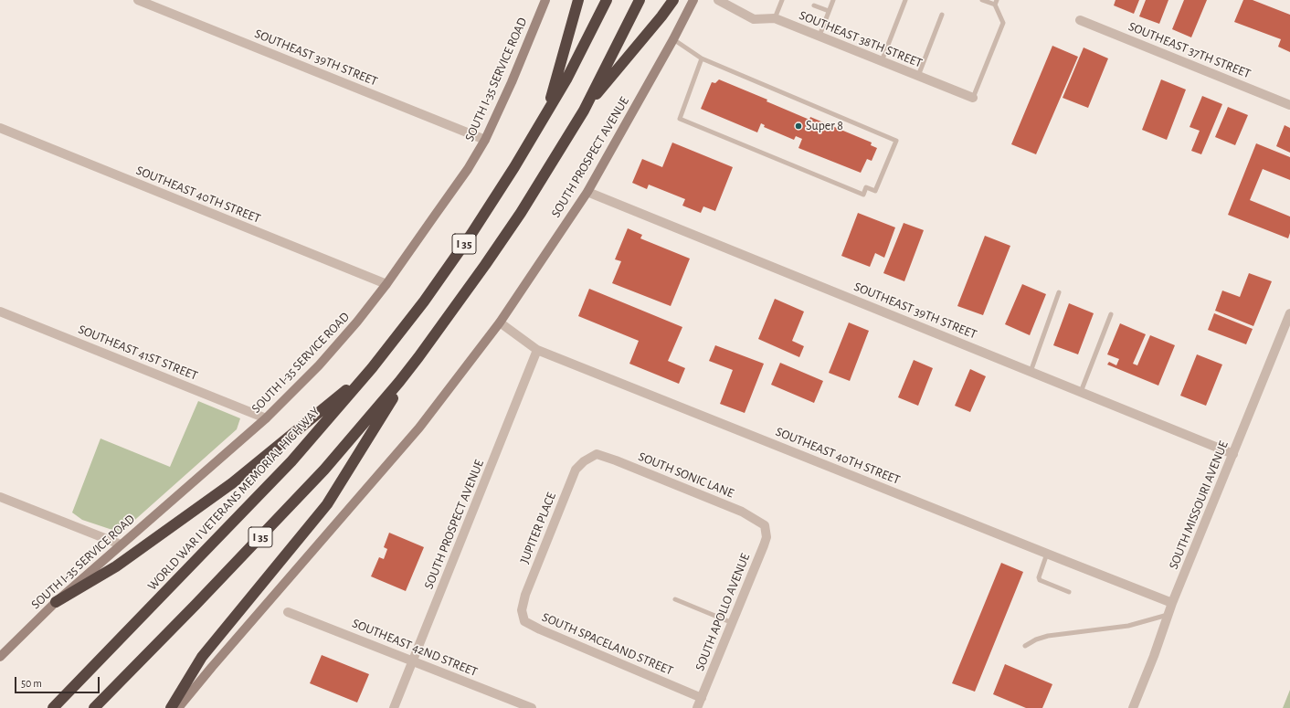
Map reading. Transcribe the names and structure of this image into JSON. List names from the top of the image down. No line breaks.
{"streets":{"highway":["I 35","WORLD WAR I VETERANS MEMORIAL HIGHWAY"],"main road":["SOUTH I-35 SERVICE ROAD","SOUTH PROSPECT AVENUE"],"street":["SOUTHEAST 38TH STREET","SOUTHEAST 37TH STREET","SOUTHEAST 39TH STREET","SOUTHEAST 40TH STREET","SOUTHEAST 41ST STREET","SOUTH SONIC LANE","SOUTH MISSOURI AVENUE","JUPITER PLACE","SOUTH APOLLO AVENUE","SOUTH SPACELAND STREET","SOUTHEAST 42ND STREET"]},"crossings":[["SOUTHEAST 39TH STREET","SOUTH I-35 SERVICE ROAD"],["SOUTHEAST 39TH STREET","SOUTH PROSPECT AVENUE"],["SOUTHEAST 39TH STREET","SOUTH MISSOURI AVENUE"],["SOUTH I-35 SERVICE ROAD","SOUTHEAST 40TH STREET"],["SOUTH I-35 SERVICE ROAD","SOUTHEAST 41ST STREET"],["SOUTH PROSPECT AVENUE","SOUTHEAST 40TH STREET"],["SOUTH PROSPECT AVENUE","SOUTHEAST 42ND STREET"],["SOUTHEAST 40TH STREET","SOUTH MISSOURI AVENUE"],["SOUTH SONIC LANE","JUPITER PLACE"],["SOUTH SONIC LANE","SOUTH APOLLO AVENUE"],["JUPITER PLACE","SOUTH SPACELAND STREET"],["SOUTH APOLLO AVENUE","SOUTH SPACELAND STREET"]],"places":["Super 8"],"scale_bar":"50 m"}
